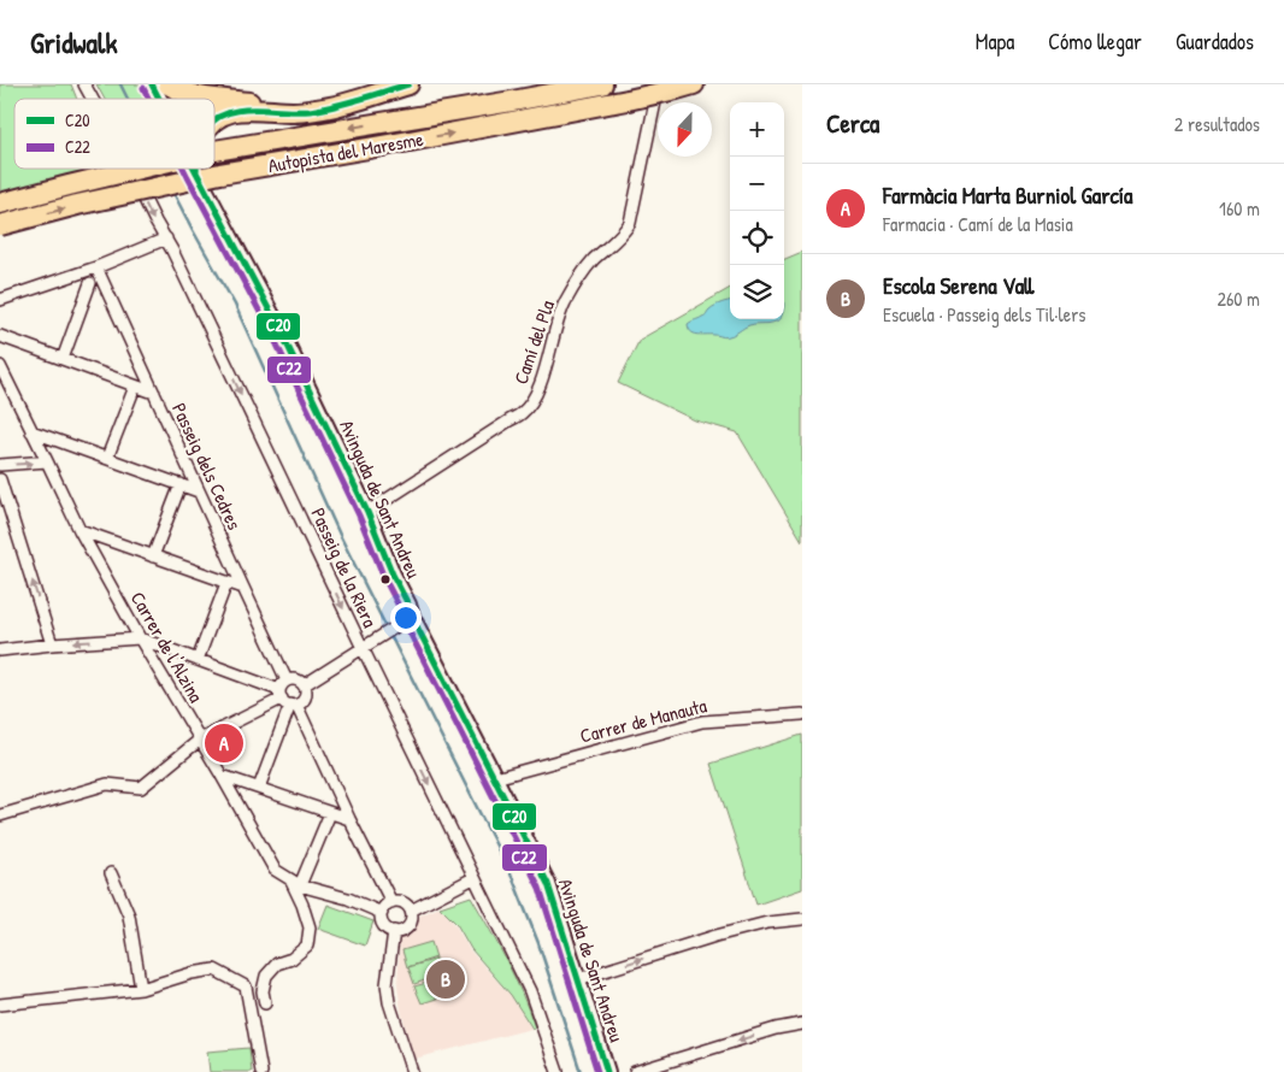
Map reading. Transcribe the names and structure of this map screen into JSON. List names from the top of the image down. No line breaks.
{"streets":{"highway":["Autopista del Maresme"],"street":["Camí del Pla","Passeig dels Cedres","Avinguda de Sant Andreu","Passeig de la Riera","Carrer de l'Alzina","Carrer de Manauta"]},"crossings":[["Autopista del Maresme","Camí del Pla"],["Camí del Pla","Avinguda de Sant Andreu"],["Passeig dels Cedres","Carrer de l'Alzina"],["Avinguda de Sant Andreu","Carrer de Manauta"]],"one_way":["Passeig de la Riera"],"lines":["transit line C20","transit line C22"],"legend":["C20","C22"],"north":"bottom","page":{"header":"Gridwalk","nav":["Mapa","Cómo llegar","Guardados"],"heading":["Cerca","2 resultados"],"map_buttons":["+","−"],"list":[{"mark":"A","name":"Farmàcia Marta Burniol García","note":"Farmacia · Camí de la Masia","value":"160 m"},{"mark":"B","name":"Escola Serena Vall","note":"Escuela · Passeig dels Til·lers","value":"260 m"}],"pins":["A","B"]}}
